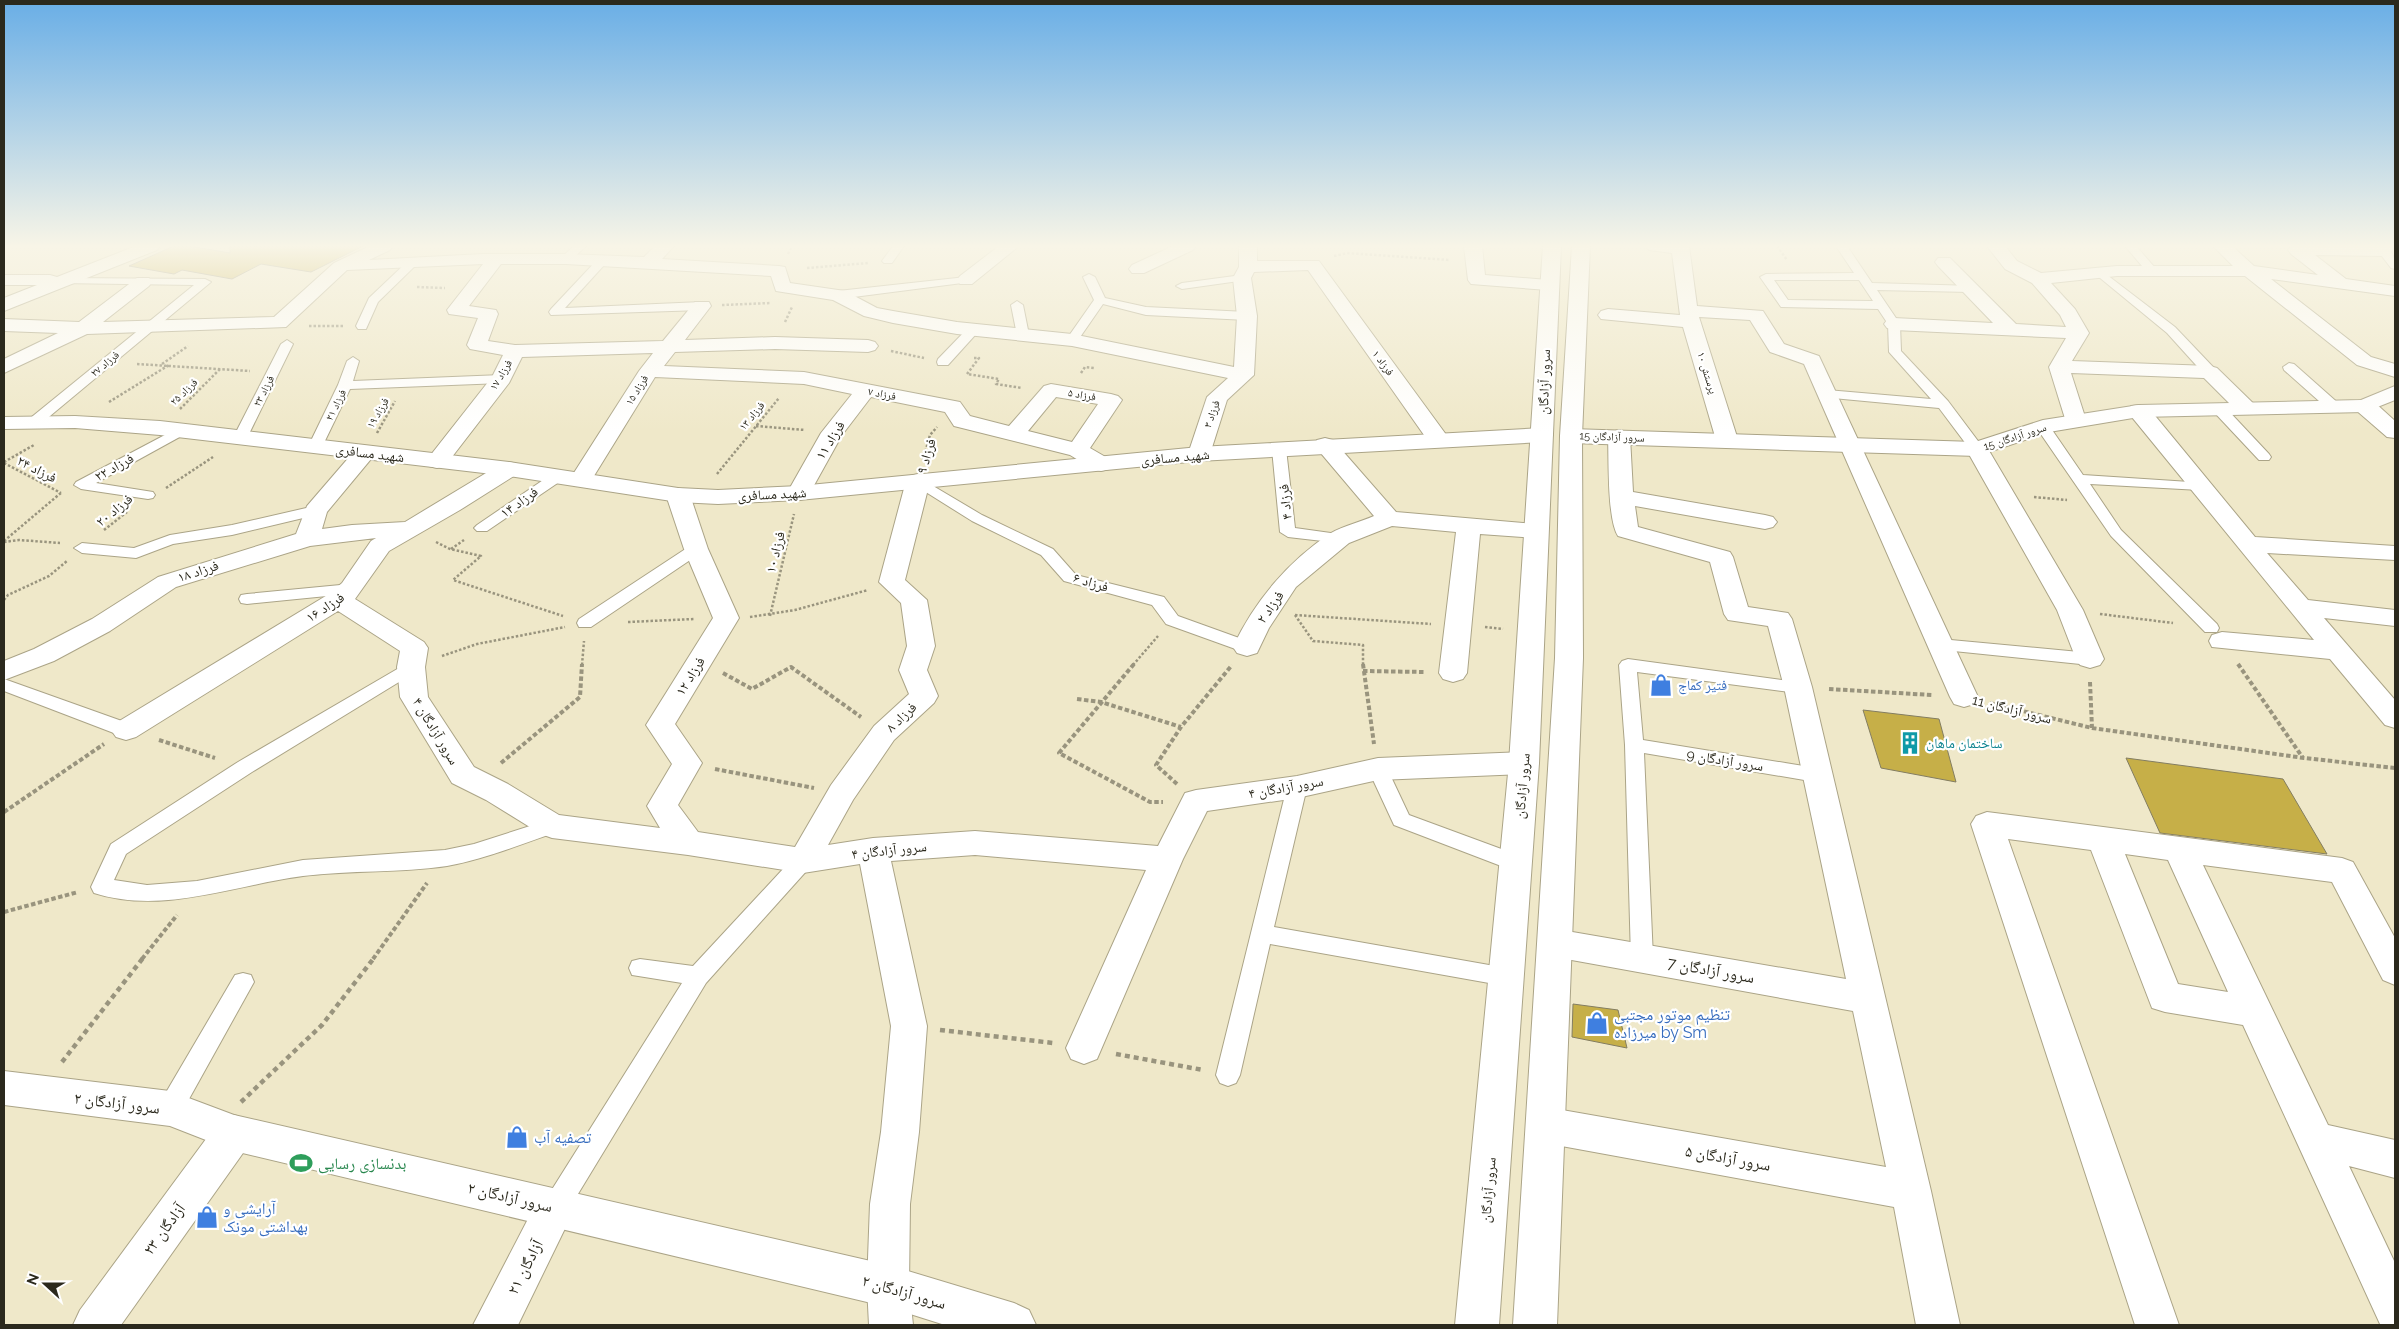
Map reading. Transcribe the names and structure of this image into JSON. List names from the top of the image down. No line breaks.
{"streets":{"street":["فرزاد ۱","پرستش ۱۰","فرزاد ۱۷","سرور آزادگان","فرزاد ۱۵","فرزاد ۷","فرزاد ۵","فرزاد ۳","سرور آزادگان 15","فرزاد ۱۱","شهید مسافری","فرزاد ۱۸","فرزاد ۱۶","فرزاد ۲","فرزاد ۱۲","فرزاد ۸","سرور آزادگان ۴","سرور آزادگان 7","سرور آزادگان ۲","سرور آزادگان ۵","آزادگان ۲۳","آزادگان ۲۱"],"lane":["فرزاد ۲۷","فرزاد ۲۳","فرزاد ۲۱","فرزاد ۲۲","فرزاد ۱۴","فرزاد ۴","فرزاد ۶","سرور آزادگان 9"],"path":["فرزاد ۲۵","فرزاد ۱۹","فرزاد ۱۳","فرزاد ۹","فرزاد ۲۴","فرزاد ۲۰","فرزاد ۱۰","سرور آزادگان 11"]},"crossings":[["فرزاد ۱","شهید مسافری"],["فرزاد ۲۷","شهید مسافری"],["پرستش ۱۰","سرور آزادگان 15"],["فرزاد ۱۷","شهید مسافری"],["سرور آزادگان","سرور آزادگان 15"],["سرور آزادگان","شهید مسافری"],["سرور آزادگان","سرور آزادگان ۴"],["سرور آزادگان","سرور آزادگان 7"],["سرور آزادگان","سرور آزادگان ۵"],["فرزاد ۱۵","فرزاد ۷"],["فرزاد ۱۵","شهید مسافری"],["فرزاد ۲۳","شهید مسافری"],["فرزاد ۲۳","فرزاد ۲۰"],["فرزاد ۲۵","شهید مسافری"],["فرزاد ۲۵","فرزاد ۲۲"],["فرزاد ۷","فرزاد ۱۳"],["فرزاد ۷","فرزاد ۱۱"],["فرزاد ۷","فرزاد ۹"],["فرزاد ۲۱","شهید مسافری"],["فرزاد ۱۹","شهید مسافری"],["فرزاد ۳","شهید مسافری"],["فرزاد ۱۳","شهید مسافری"],["سرور آزادگان 15","شهید مسافری"],["فرزاد ۱۱","شهید مسافری"],["فرزاد ۱۱","فرزاد ۱۰"],["شهید مسافری","فرزاد ۹"],["شهید مسافری","فرزاد ۲۲"],["شهید مسافری","فرزاد ۱۴"],["شهید مسافری","فرزاد ۴"],["شهید مسافری","فرزاد ۲۰"],["شهید مسافری","فرزاد ۱۰"],["شهید مسافری","فرزاد ۶"],["شهید مسافری","فرزاد ۱۶"],["فرزاد ۹","فرزاد ۶"],["فرزاد ۲۲","فرزاد ۲۰"],["فرزاد ۴","فرزاد ۲"],["فرزاد ۱۸","فرزاد ۱۶"],["فرزاد ۱۶","سرور آزادگان ۴"],["فرزاد ۸","سرور آزادگان ۴"],["سرور آزادگان ۲","آزادگان ۲۳"],["سرور آزادگان ۲","آزادگان ۲۱"]],"places":{"shop":["فتیر کماج","تنظیم موتور مجتبی میرزاده by Sm","تصفیه آب","آرایشی و بهداشتی مونک"],"building":["ساختمان ماهان"],"sports":["بدنسازی رسایی"]},"north":"left"}
